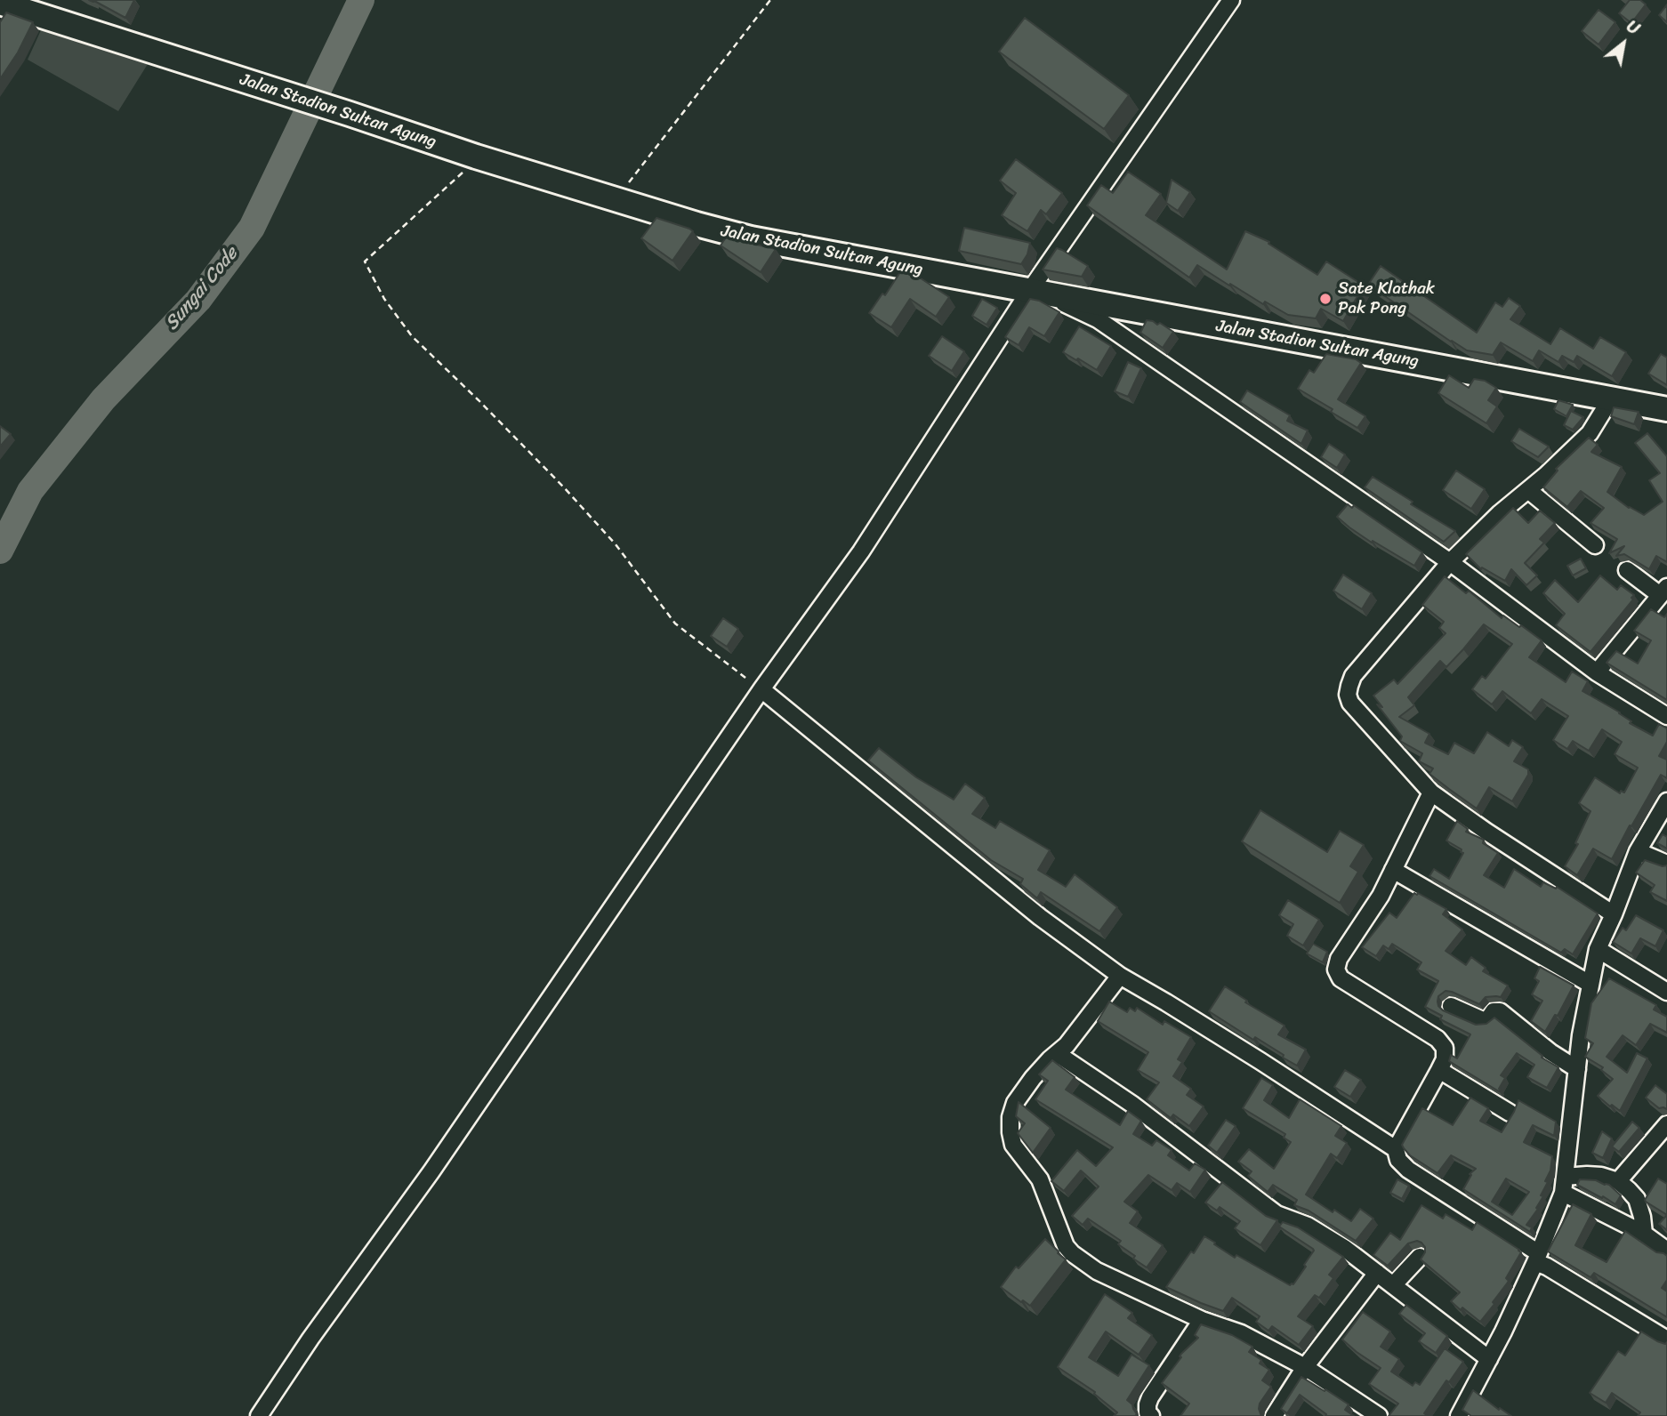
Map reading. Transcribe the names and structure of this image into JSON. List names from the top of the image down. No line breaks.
{"streets":{"main road":["Jalan Stadion Sultan Agung"]},"water":["Sungai Code"],"places":["Sate Klathak Pak Pong"],"north":"top right"}
